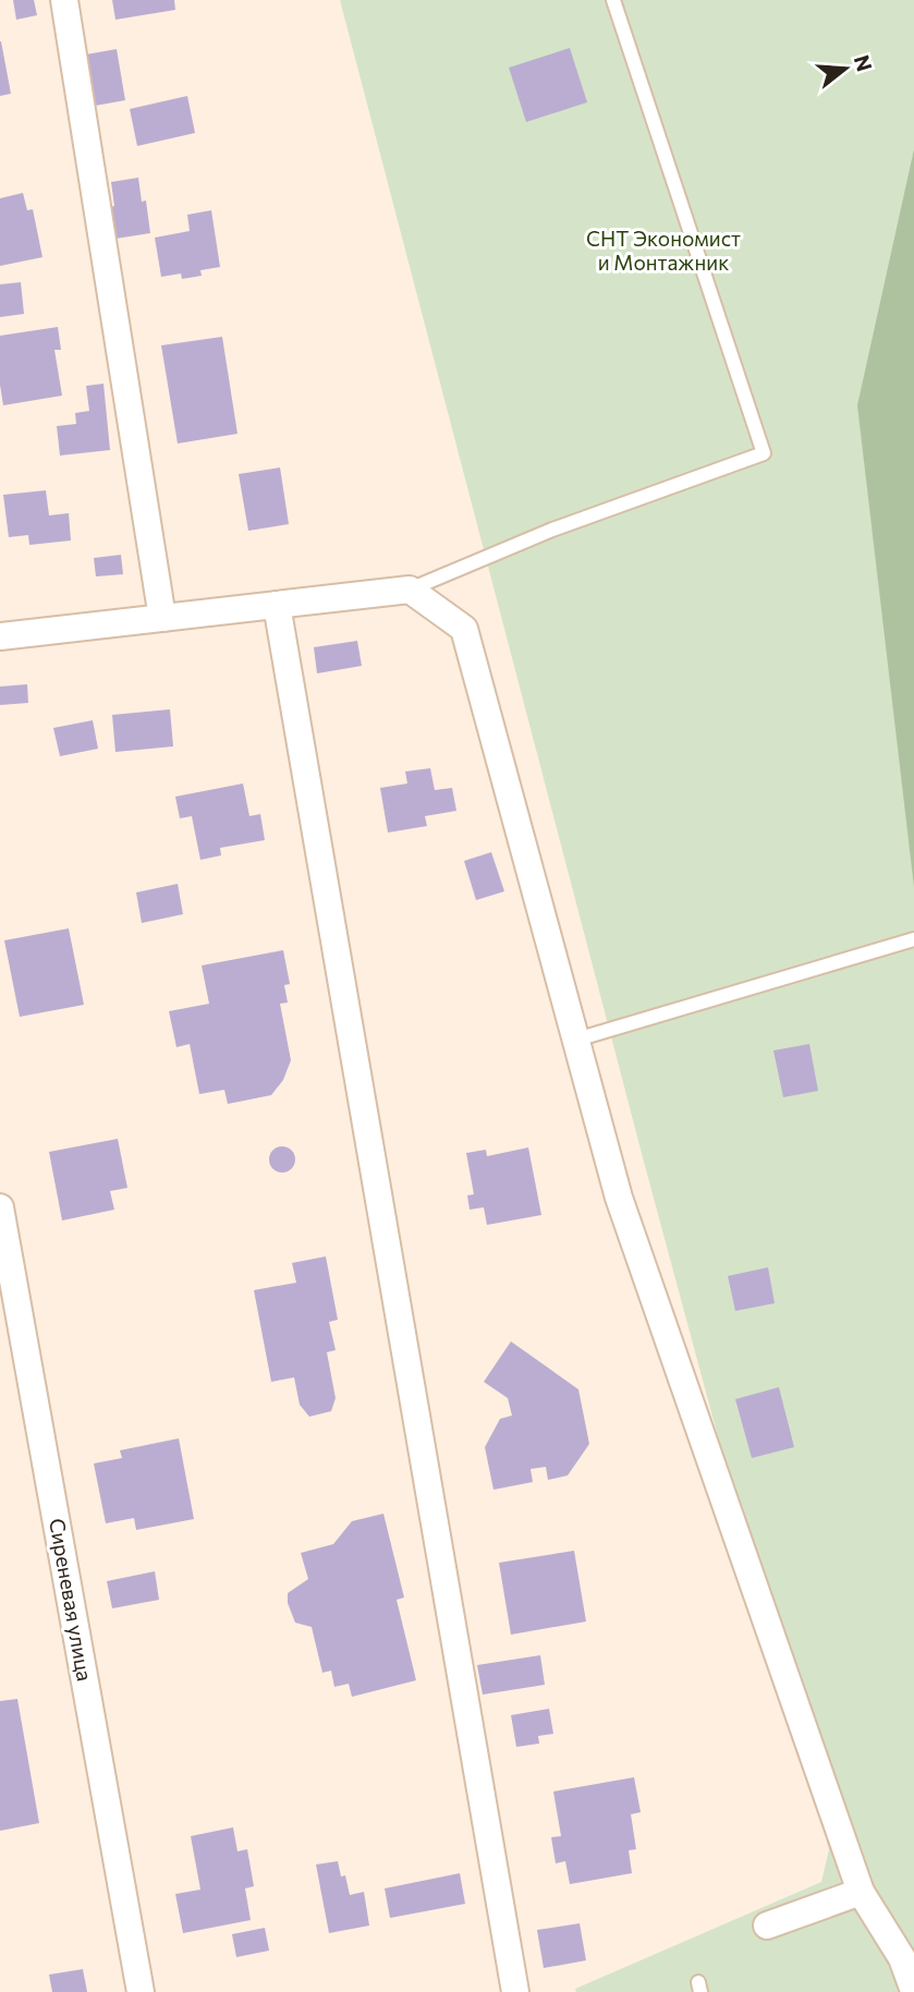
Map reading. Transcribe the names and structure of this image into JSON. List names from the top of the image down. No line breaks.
{"streets":{"street":["Сиреневая улица"]},"parks":["СНТ Экономист и Монтажник"],"north":"right"}
